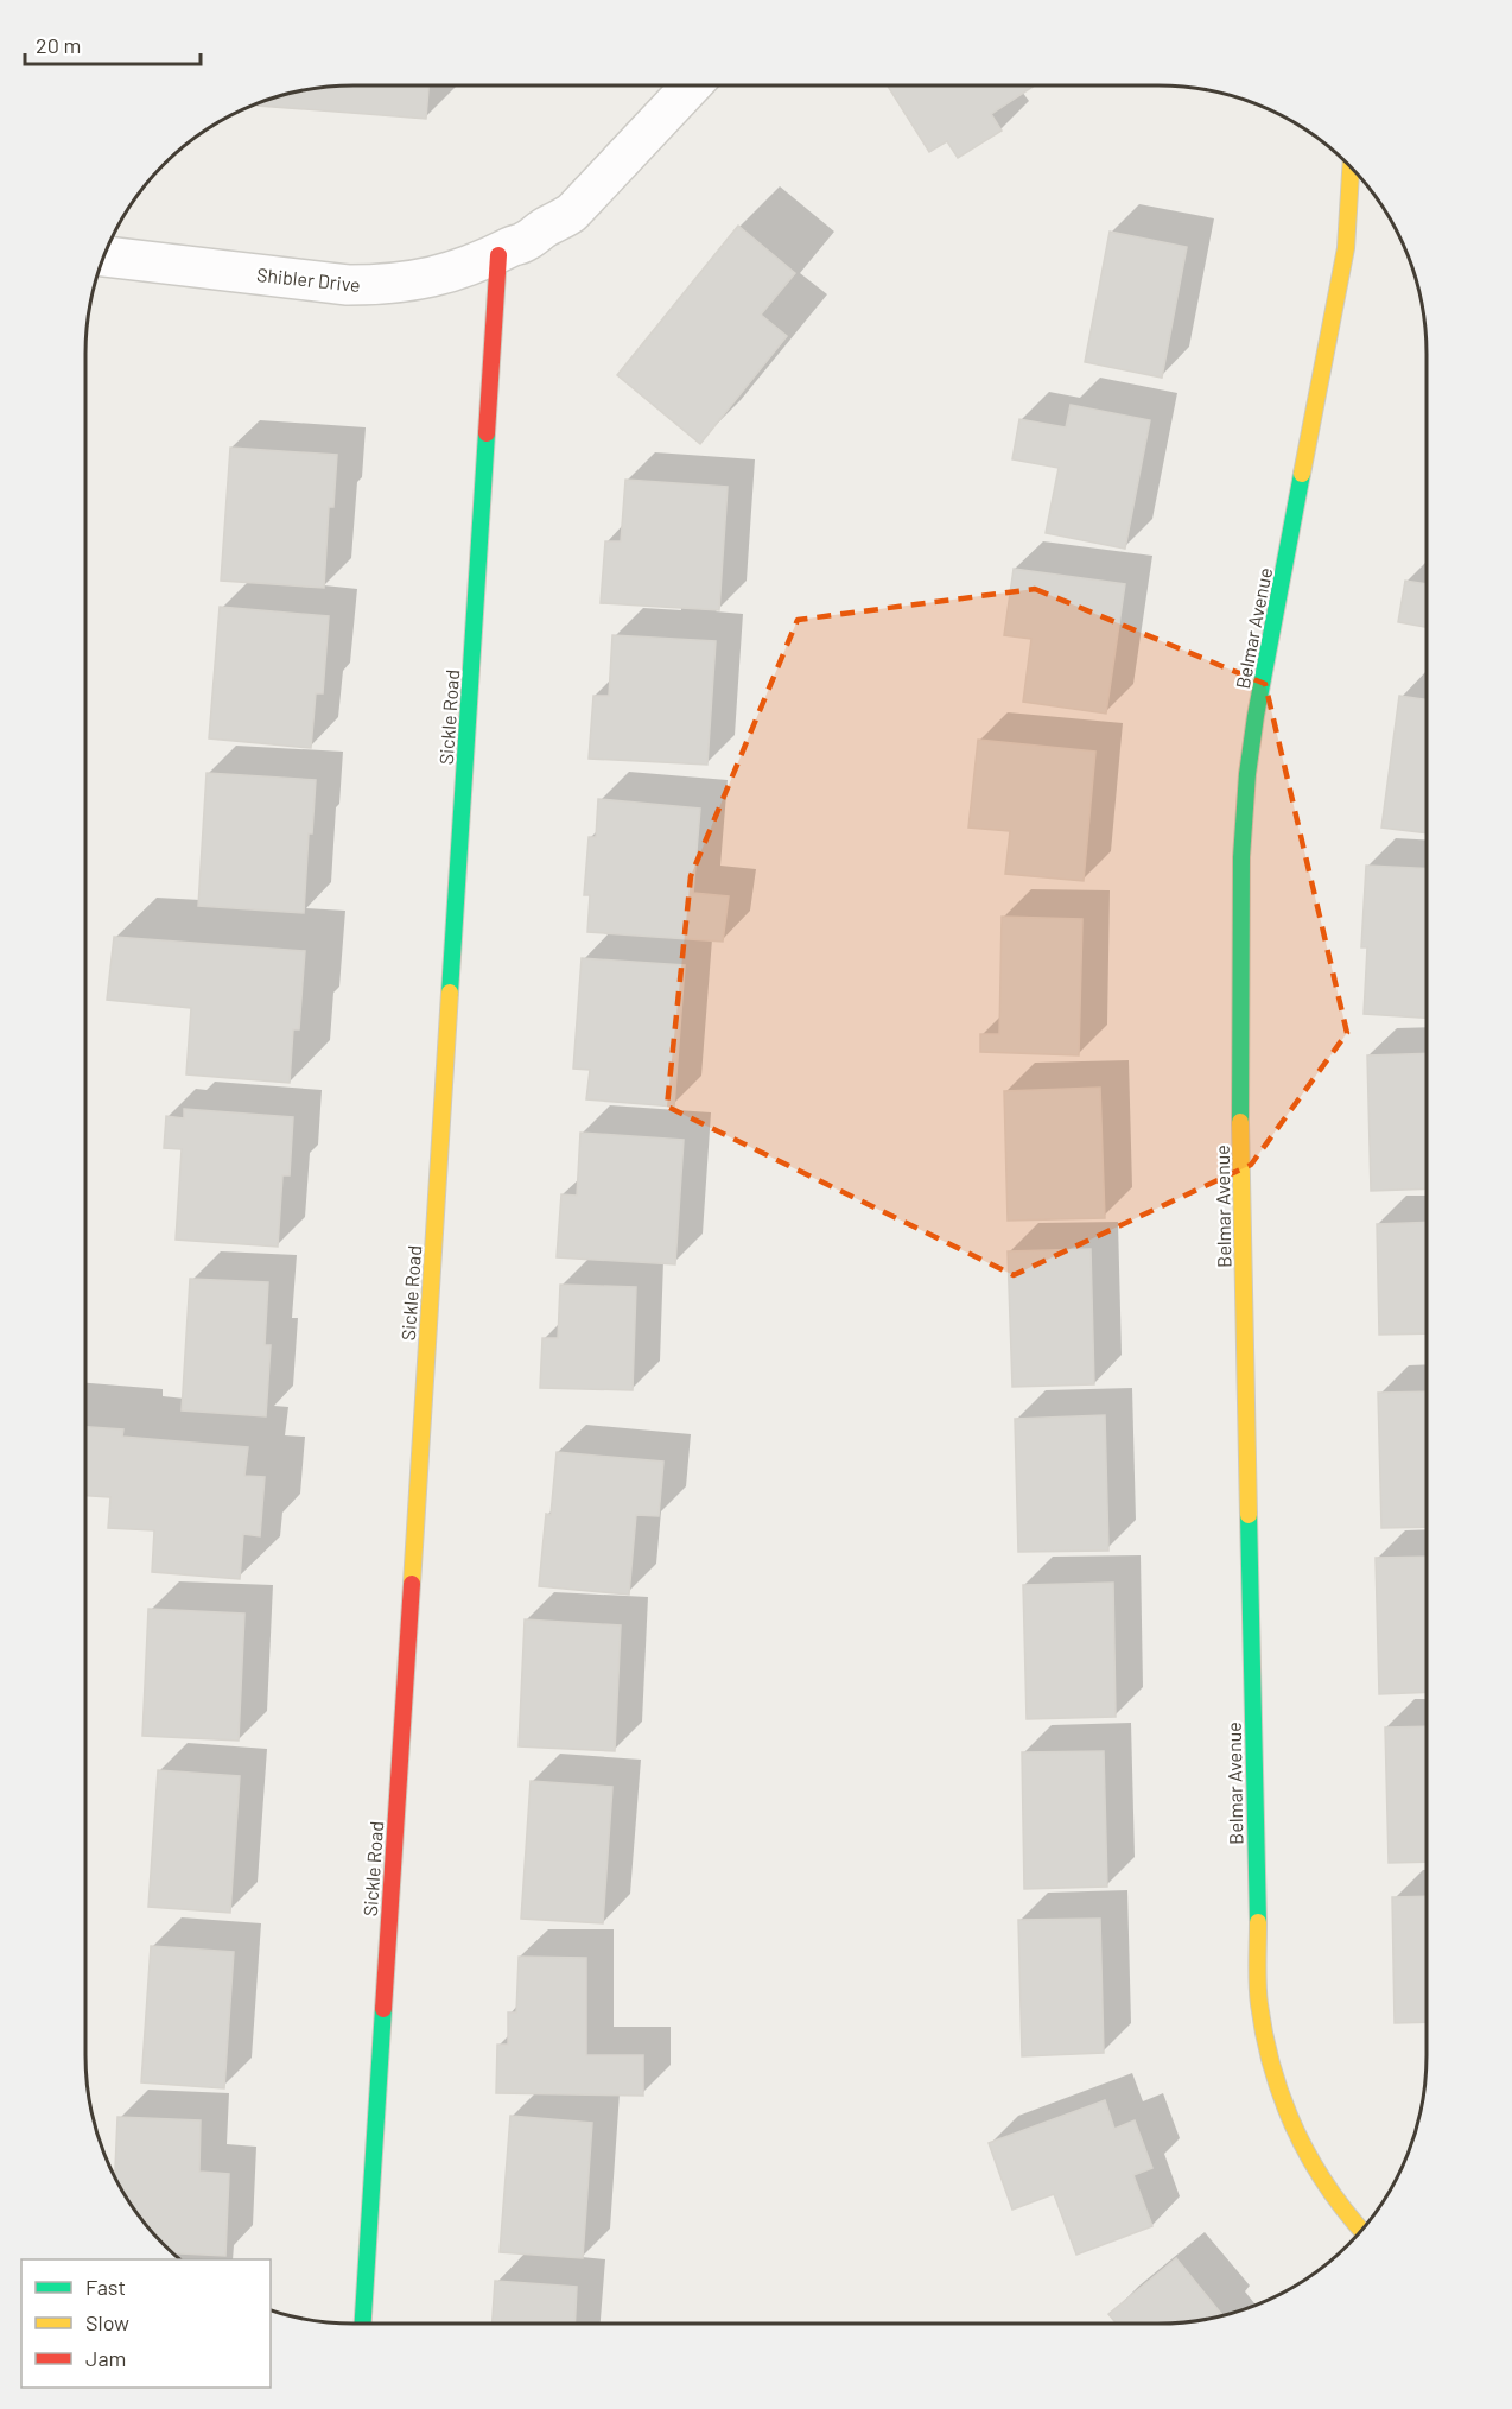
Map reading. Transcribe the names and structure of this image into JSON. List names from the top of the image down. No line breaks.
{"streets":{"street":["Shibler Drive","Belmar Avenue","Sickle Road"]},"crossings":[["Shibler Drive","Sickle Road"]],"legend":["Fast","Slow","Jam"],"scale_bar":"20 m"}
